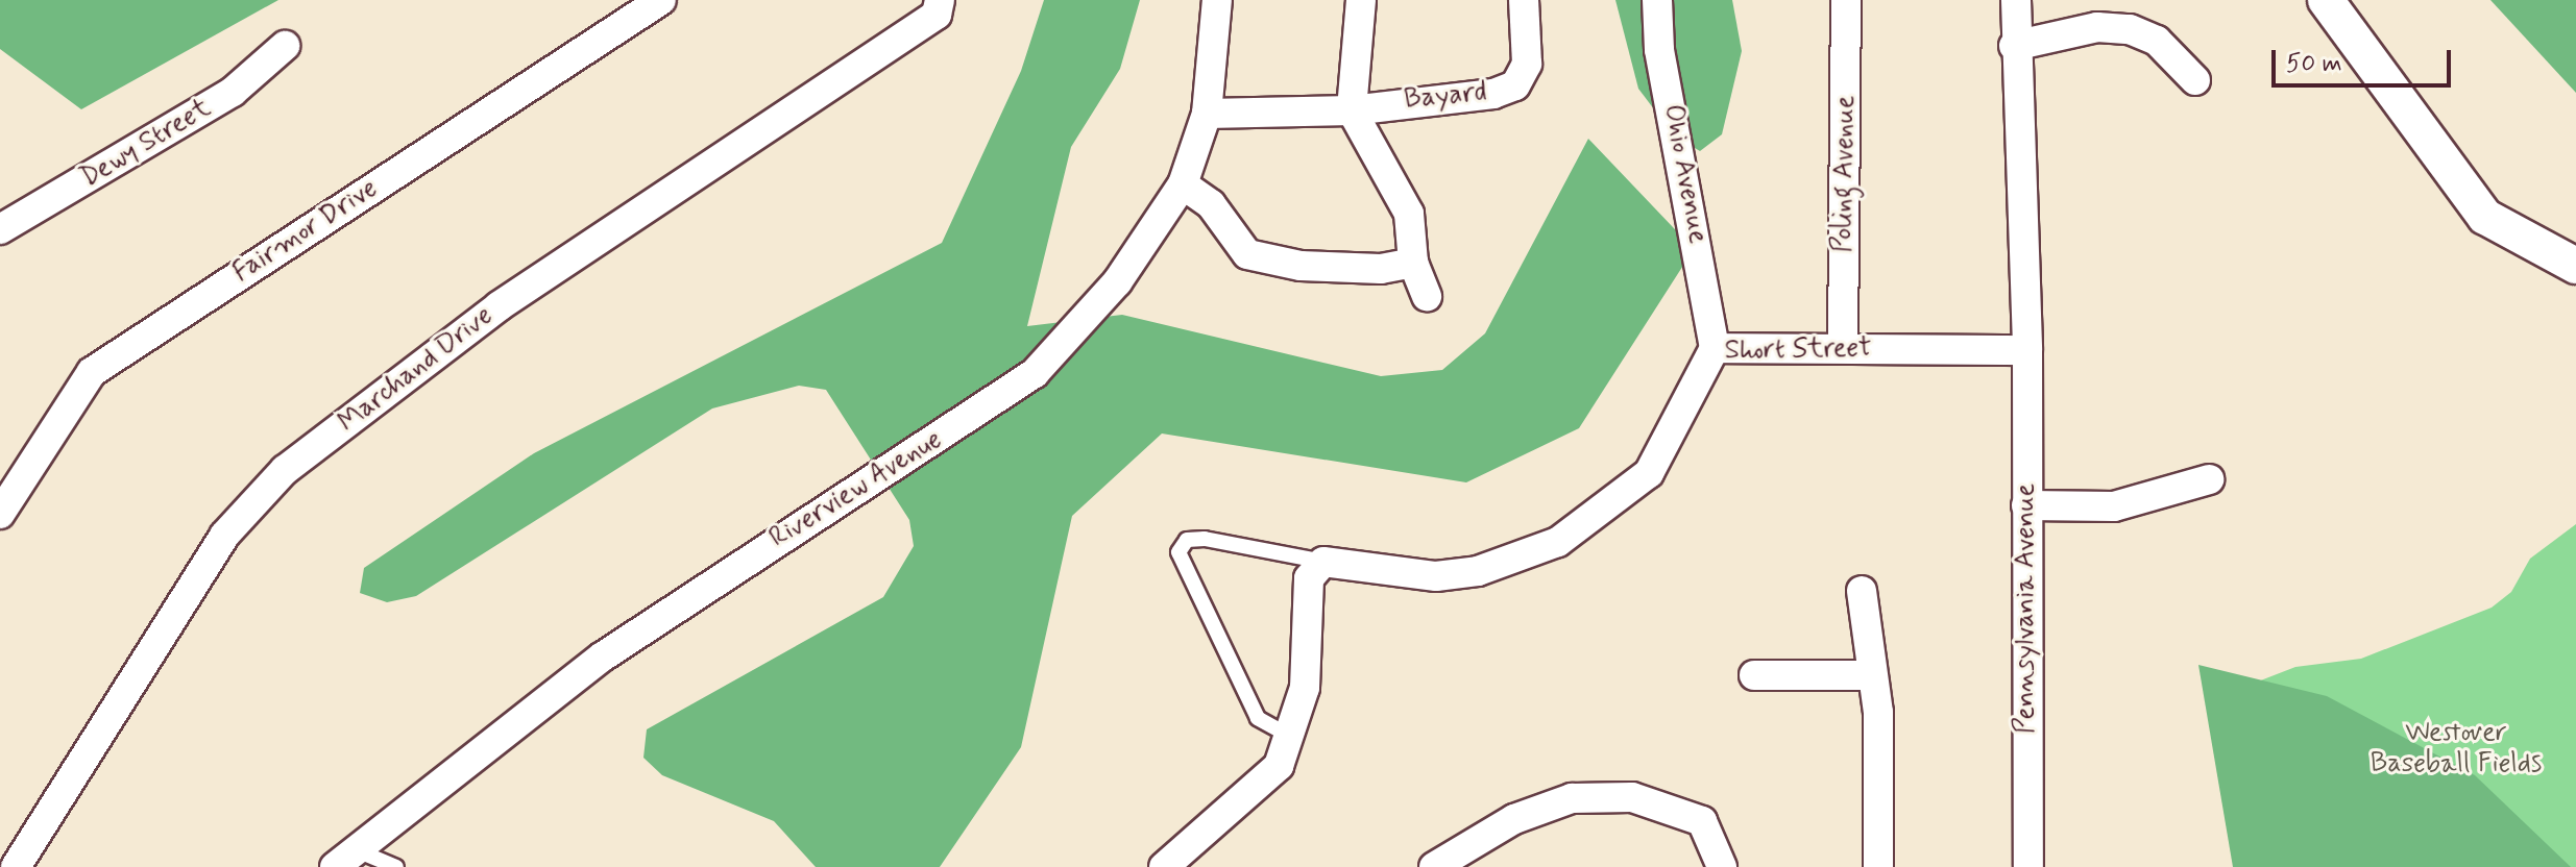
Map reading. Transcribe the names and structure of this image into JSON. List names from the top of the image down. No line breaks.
{"streets":{"street":["Bayard","Dewy Street","Ohio Avenue","Poling Avenue","Fairmor Drive","Short Street","Marchand Drive","Riverview Avenue","Pennsylvania Avenue"]},"crossings":[["Bayard","Riverview Avenue"],["Ohio Avenue","Short Street"],["Poling Avenue","Short Street"],["Short Street","Pennsylvania Avenue"]],"parks":["Westover Baseball Fields"],"scale_bar":"50 m"}
